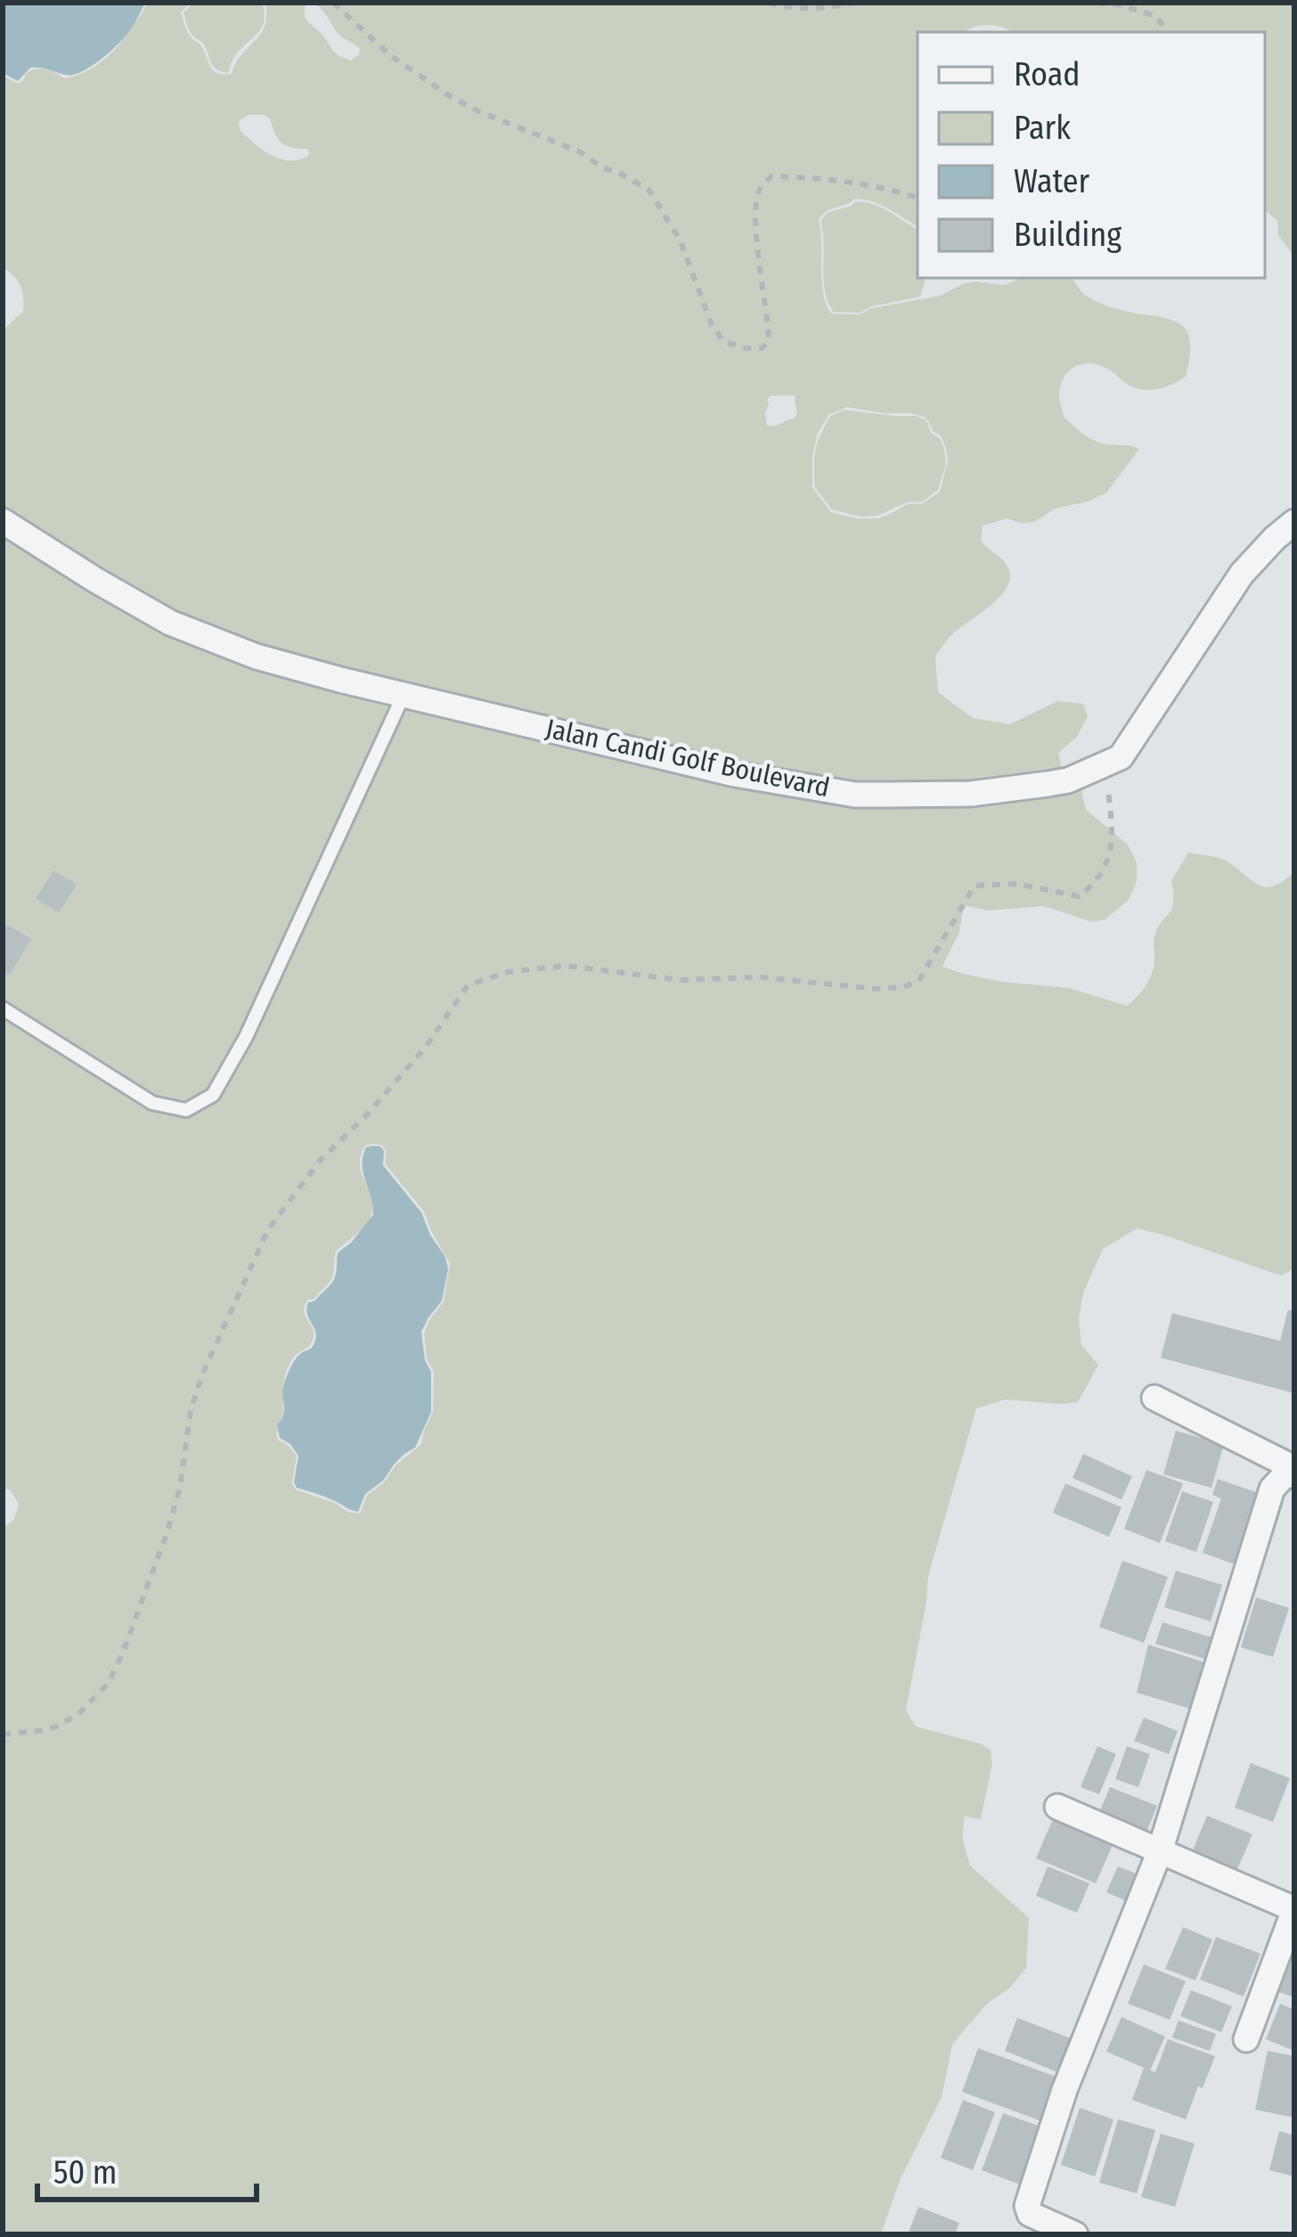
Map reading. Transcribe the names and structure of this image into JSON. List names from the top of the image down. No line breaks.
{"streets":{"street":["Jalan Candi Golf Boulevard"]},"legend":["Road","Park","Water","Building"],"scale_bar":"50 m"}
